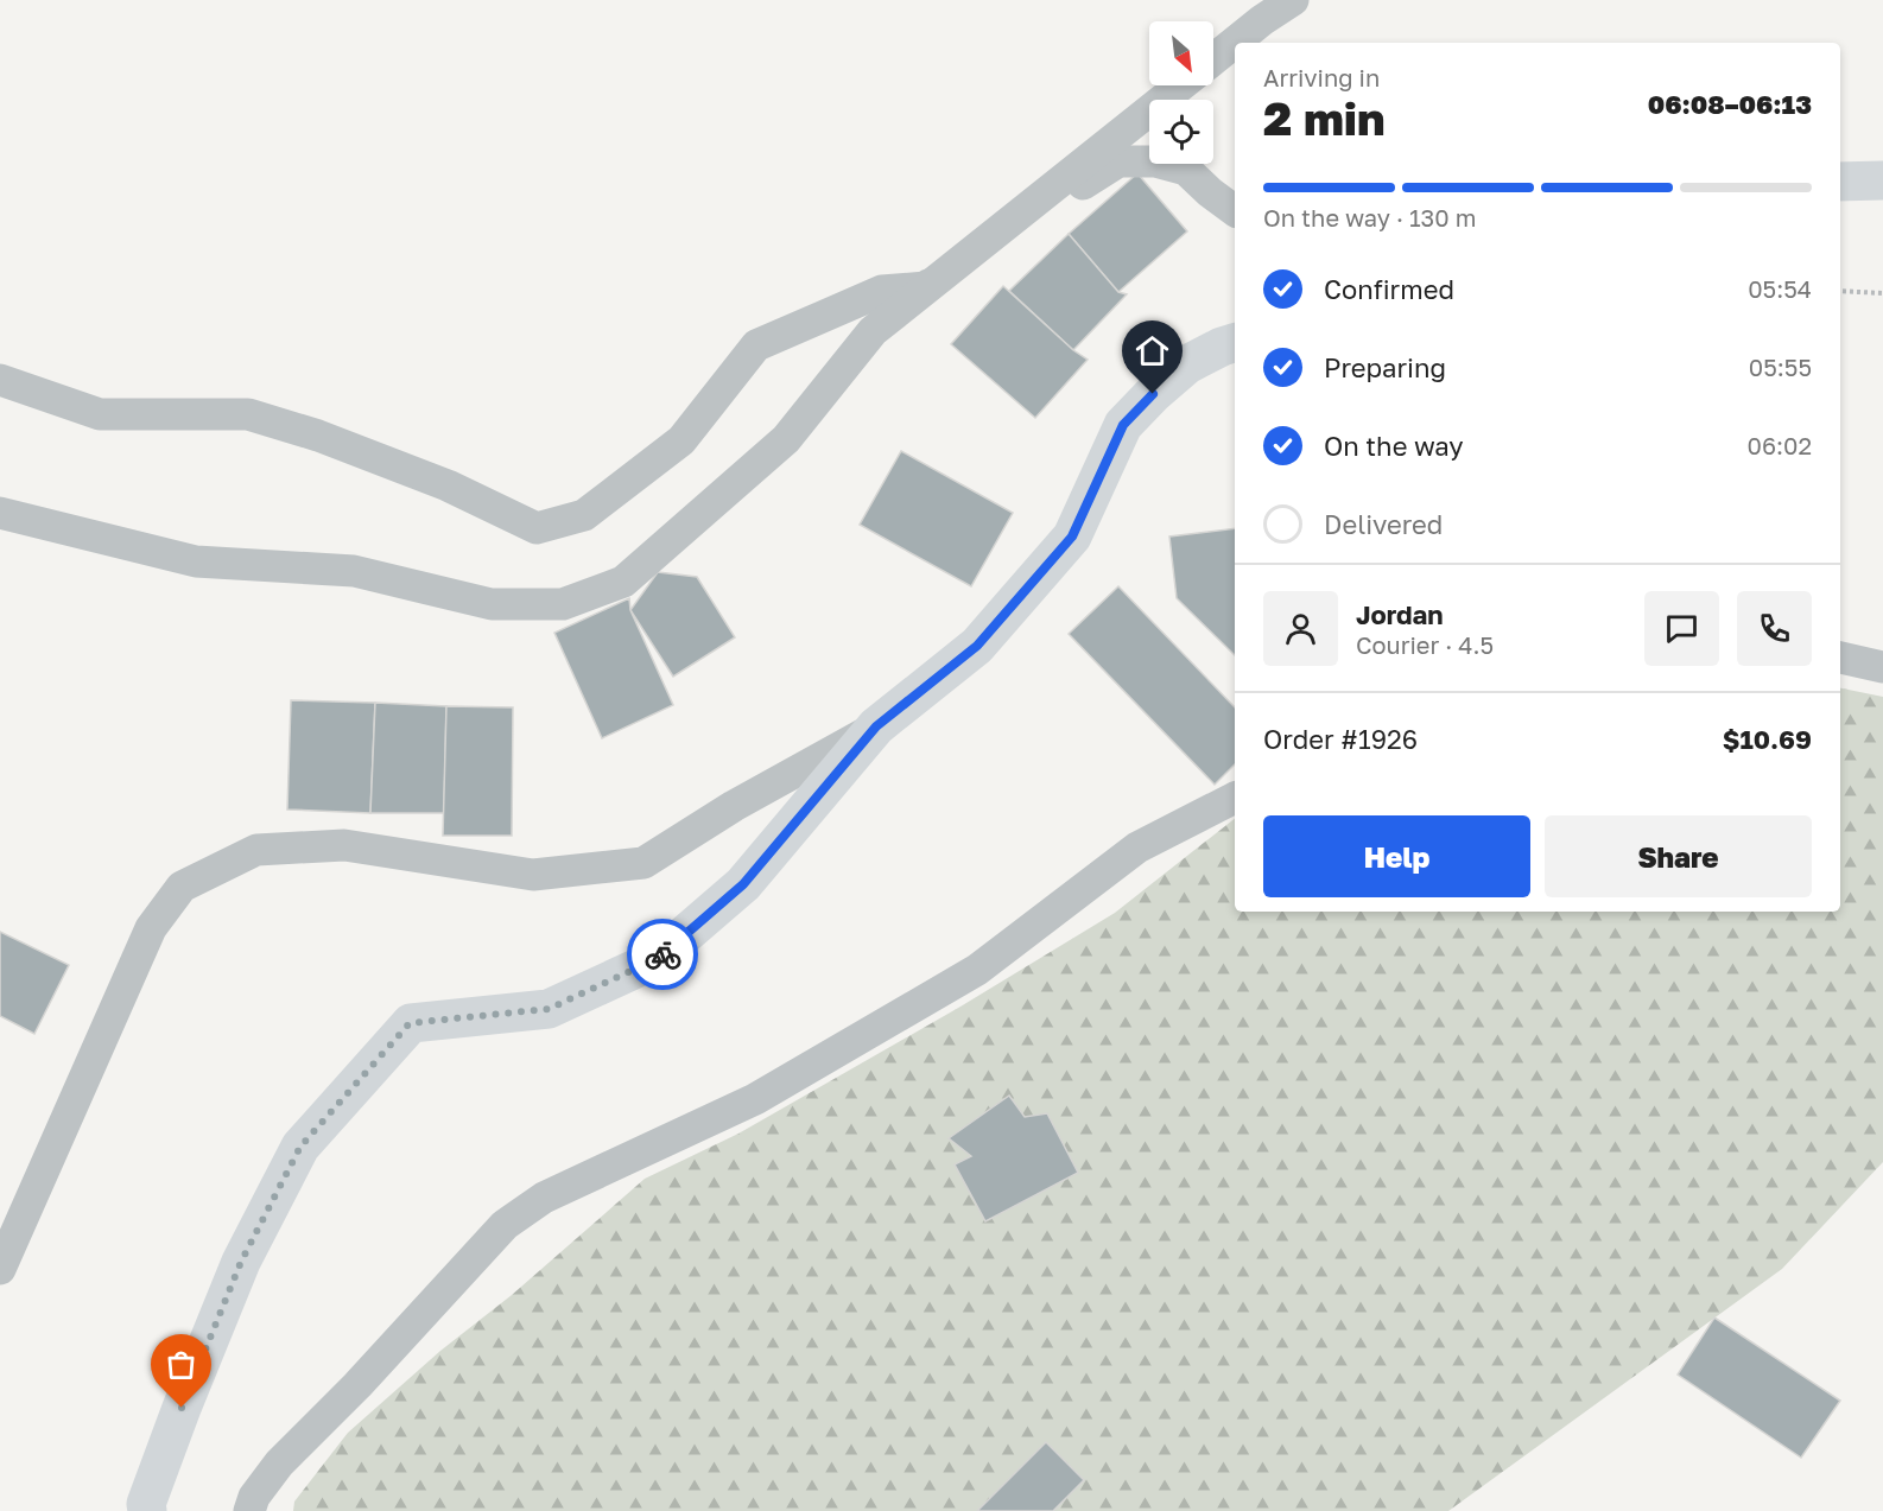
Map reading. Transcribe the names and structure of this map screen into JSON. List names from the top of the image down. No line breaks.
{"north":"bottom right","page":{"heading":["2 min","Arriving in","06:08–06:13"],"panel":["Jordan","Courier · 4.5","Order #1926","$10.69"],"bar":"On the way · 130 m","list":[["Confirmed","05:54"],["Preparing","05:55"],["On the way","06:02"],"Delivered"],"buttons":["Help","Share"]}}
